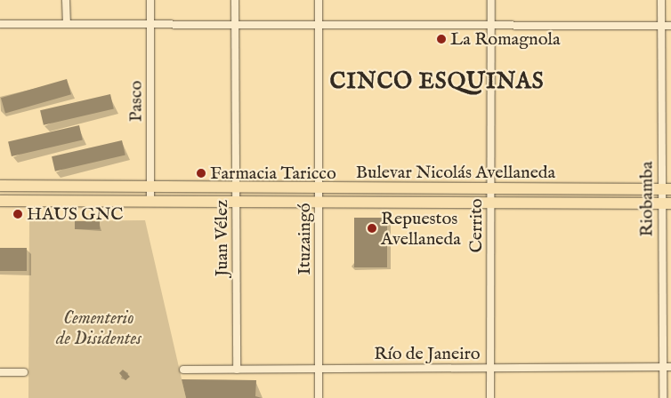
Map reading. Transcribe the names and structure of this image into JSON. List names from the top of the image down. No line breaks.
{"streets":{"main road":["Bulevar Nicolás Avellaneda"],"street":["Pasco","Riobamba","Cerrito","Juan Vélez","Ituzaingó","Río de Janeiro"]},"crossings":[["Pasco","Bulevar Nicolás Avellaneda"],["Bulevar Nicolás Avellaneda","Riobamba"],["Bulevar Nicolás Avellaneda","Cerrito"],["Bulevar Nicolás Avellaneda","Juan Vélez"],["Bulevar Nicolás Avellaneda","Ituzaingó"],["Riobamba","Río de Janeiro"],["Cerrito","Río de Janeiro"],["Juan Vélez","Río de Janeiro"],["Ituzaingó","Río de Janeiro"]],"districts":["CINCO ESQUINAS"],"parks":["Cementerio de Disidentes"],"places":["La Romagnola","Farmacia Taricco","HAUS GNC","Repuestos Avellaneda"]}
